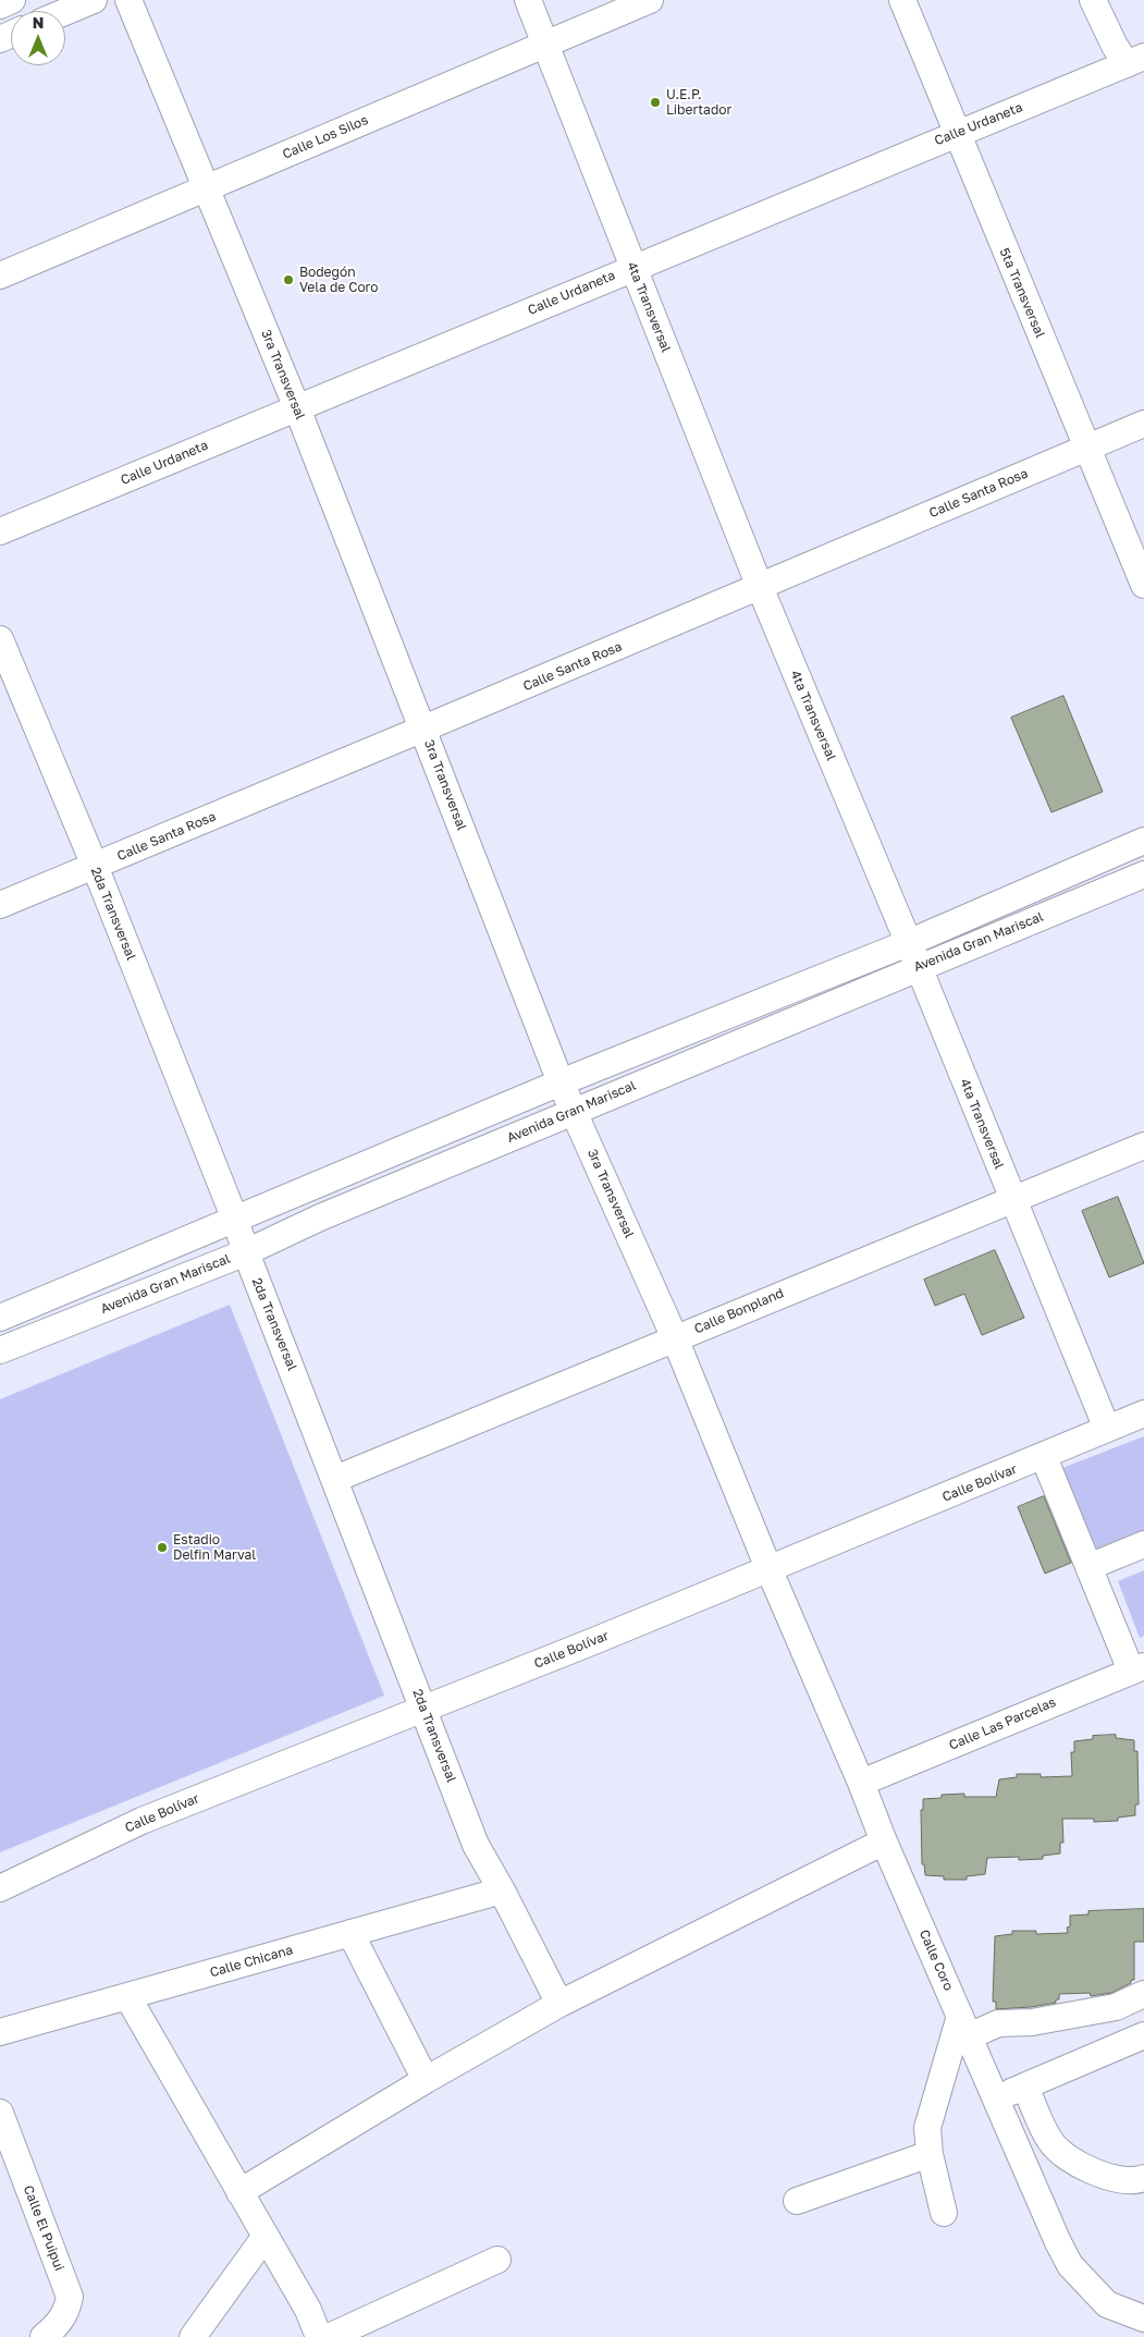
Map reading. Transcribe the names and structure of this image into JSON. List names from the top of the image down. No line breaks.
{"streets":{"street":["Calle Urdaneta","Calle Los Silos","5ta Transversal","4ta Transversal","3ra Transversal","Calle Santa Rosa","2da Transversal","Avenida Gran Mariscal","Calle Bonpland","Calle Bolívar","Calle Las Parcelas","Calle Coro","Calle Chicana","Calle El Puipui"]},"crossings":[["Calle Urdaneta","5ta Transversal"],["Calle Urdaneta","4ta Transversal"],["Calle Urdaneta","3ra Transversal"],["Calle Los Silos","4ta Transversal"],["Calle Los Silos","3ra Transversal"],["5ta Transversal","Calle Santa Rosa"],["4ta Transversal","Calle Santa Rosa"],["4ta Transversal","Avenida Gran Mariscal"],["4ta Transversal","Calle Bonpland"],["4ta Transversal","Calle Bolívar"],["3ra Transversal","Calle Santa Rosa"],["3ra Transversal","Avenida Gran Mariscal"],["3ra Transversal","Calle Bonpland"],["3ra Transversal","Calle Bolívar"],["3ra Transversal","Calle Coro"],["Calle Santa Rosa","2da Transversal"],["2da Transversal","Avenida Gran Mariscal"],["2da Transversal","Calle Bonpland"],["2da Transversal","Calle Bolívar"],["2da Transversal","Calle Chicana"],["Calle Bolívar","Calle Coro"],["Calle Las Parcelas","Calle Coro"]],"places":["U.E.P. Libertador","Bodegón Vela de Coro","Estadio Delfin Marval"],"north":"top"}
